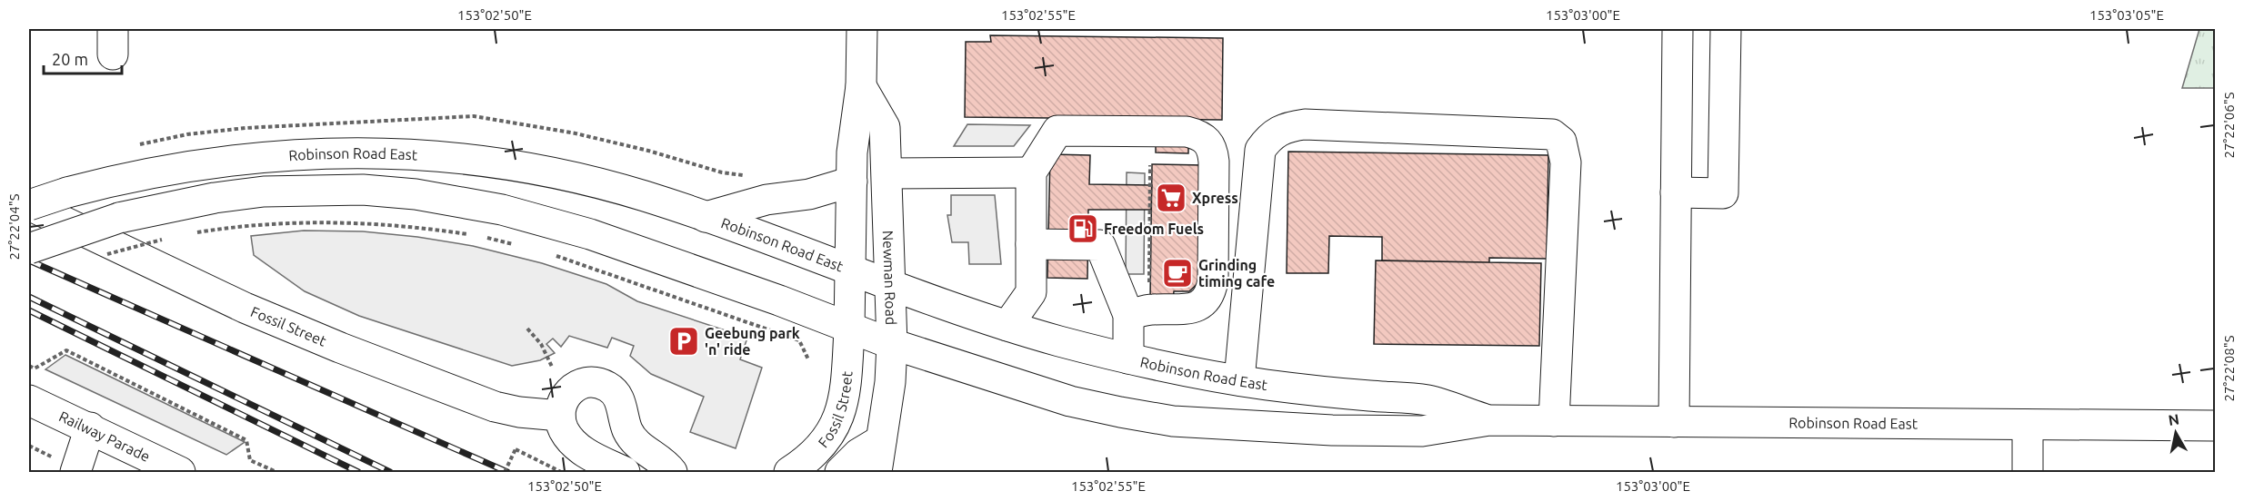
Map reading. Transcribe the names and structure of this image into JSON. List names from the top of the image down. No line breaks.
{"streets":{"main road":["Robinson Road East","Newman Road","Fossil Street","Railway Parade"]},"crossings":[["Robinson Road East","Newman Road"],["Robinson Road East","Fossil Street"],["Newman Road","Fossil Street"]],"places":{"supermarket":["Xpress"],"fuel station":["Freedom Fuels"],"cafe":["Grinding timing cafe"],"parking":["Geebung park 'n' ride"]},"scale_bar":"20 m","north":"top","coordinates":["153°02'50\"E","153°02'55\"E","153°03'00\"E","153°03'05\"E","27°22'06\"S","27°22'04\"S","27°22'08\"S"]}
